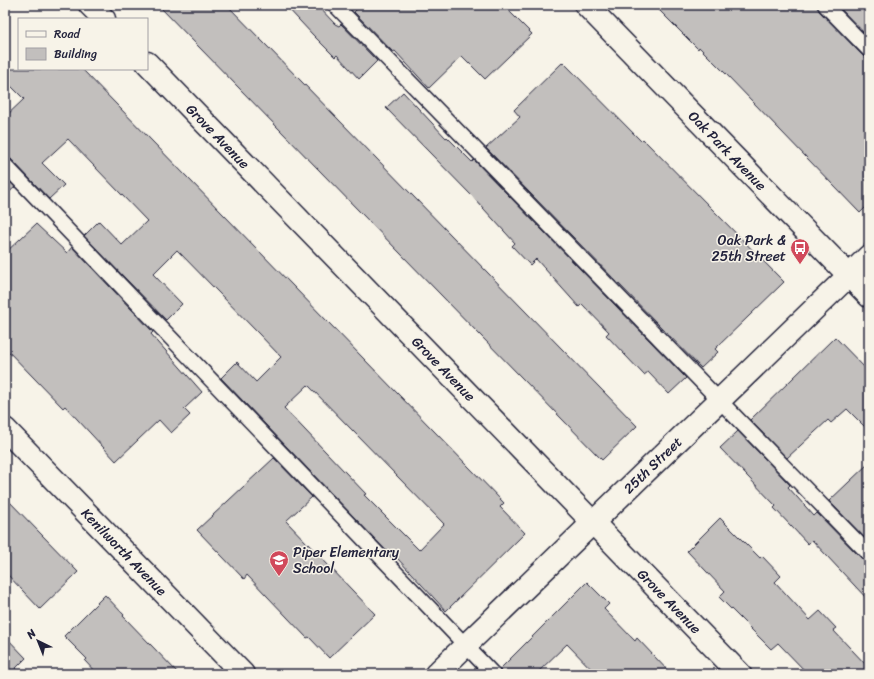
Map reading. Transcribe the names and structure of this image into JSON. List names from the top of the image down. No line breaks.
{"streets":{"street":["Grove Avenue","Oak Park Avenue","25th Street","Kenilworth Avenue"]},"crossings":[["Grove Avenue","25th Street"],["Oak Park Avenue","25th Street"]],"places":{"bus stop":["Oak Park & 25th Street"],"school or university":["Piper Elementary School"]},"legend":["Road","Building"],"north":"top left"}
